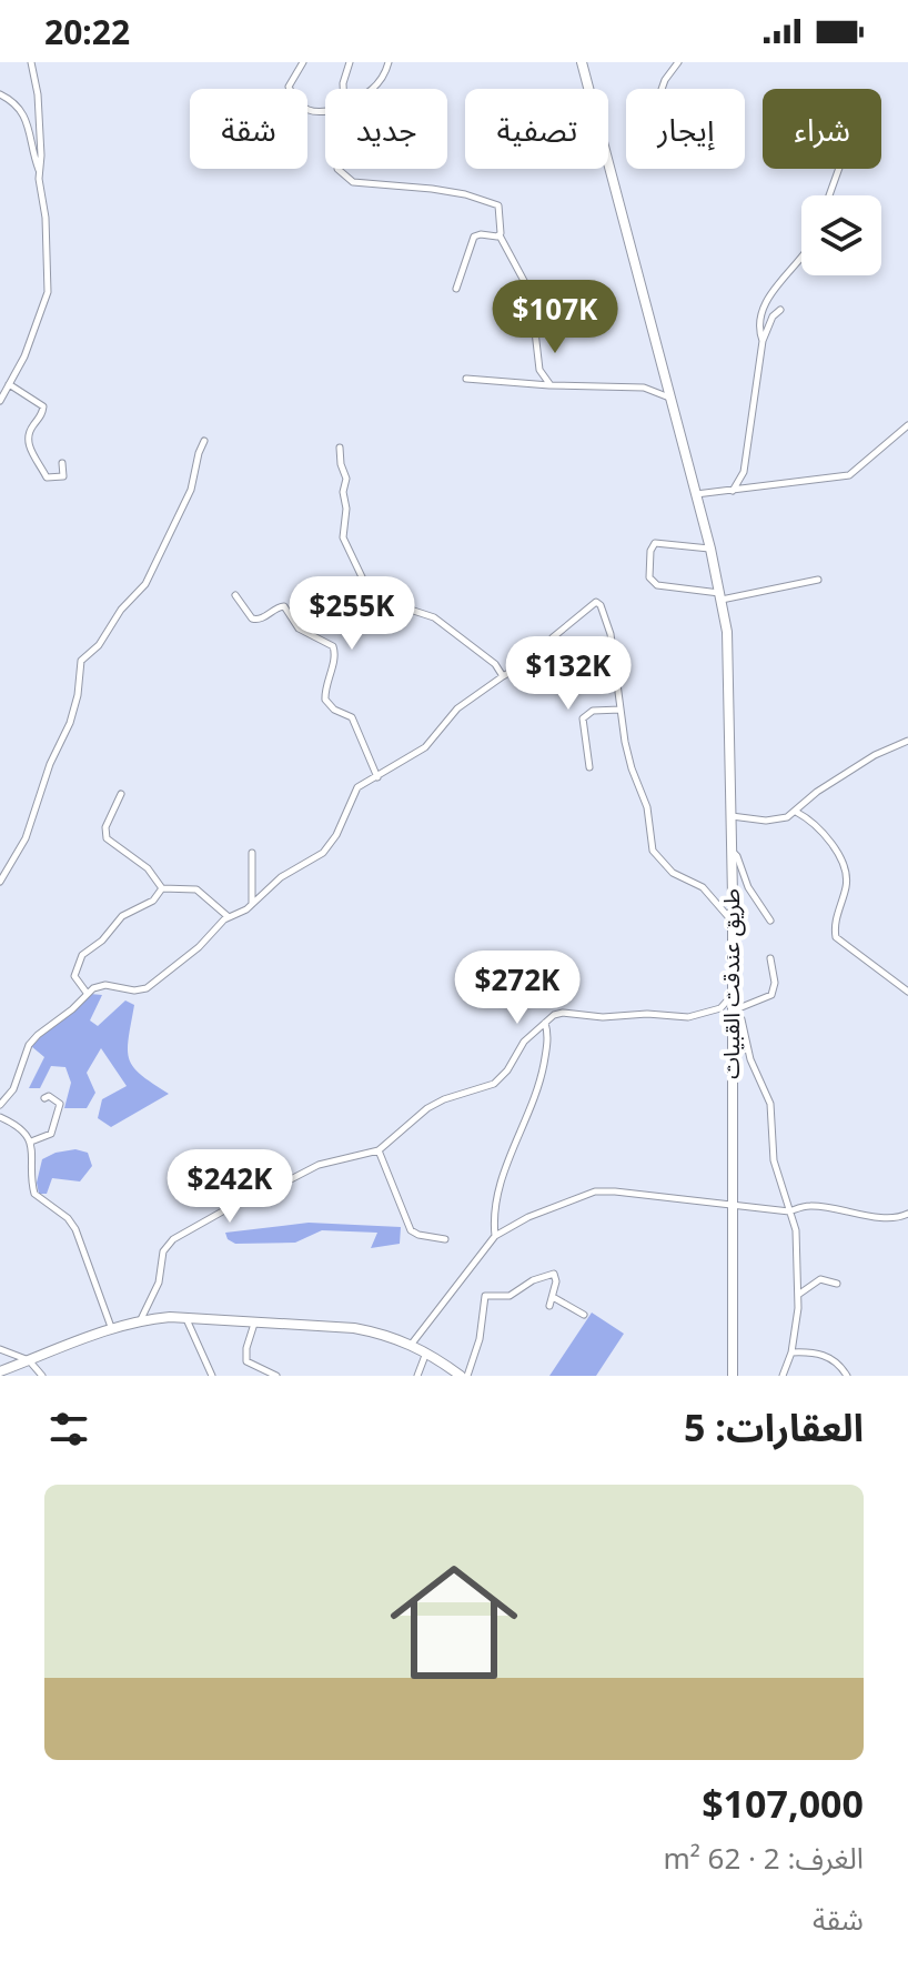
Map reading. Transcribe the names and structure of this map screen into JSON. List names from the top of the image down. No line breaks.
{"streets":{"main road":["طريق عندقت القبيات"]},"page":{"status":"20:22","chip":["شراء","إيجار","تصفية","جديد","شقة"],"price":["$107K","$255K","$132K","$272K","$242K"],"heading":"العقارات: 5","list":[{"name":"$107,000","note":"الغرف: 2 · 62 m² · شقة"}]}}
